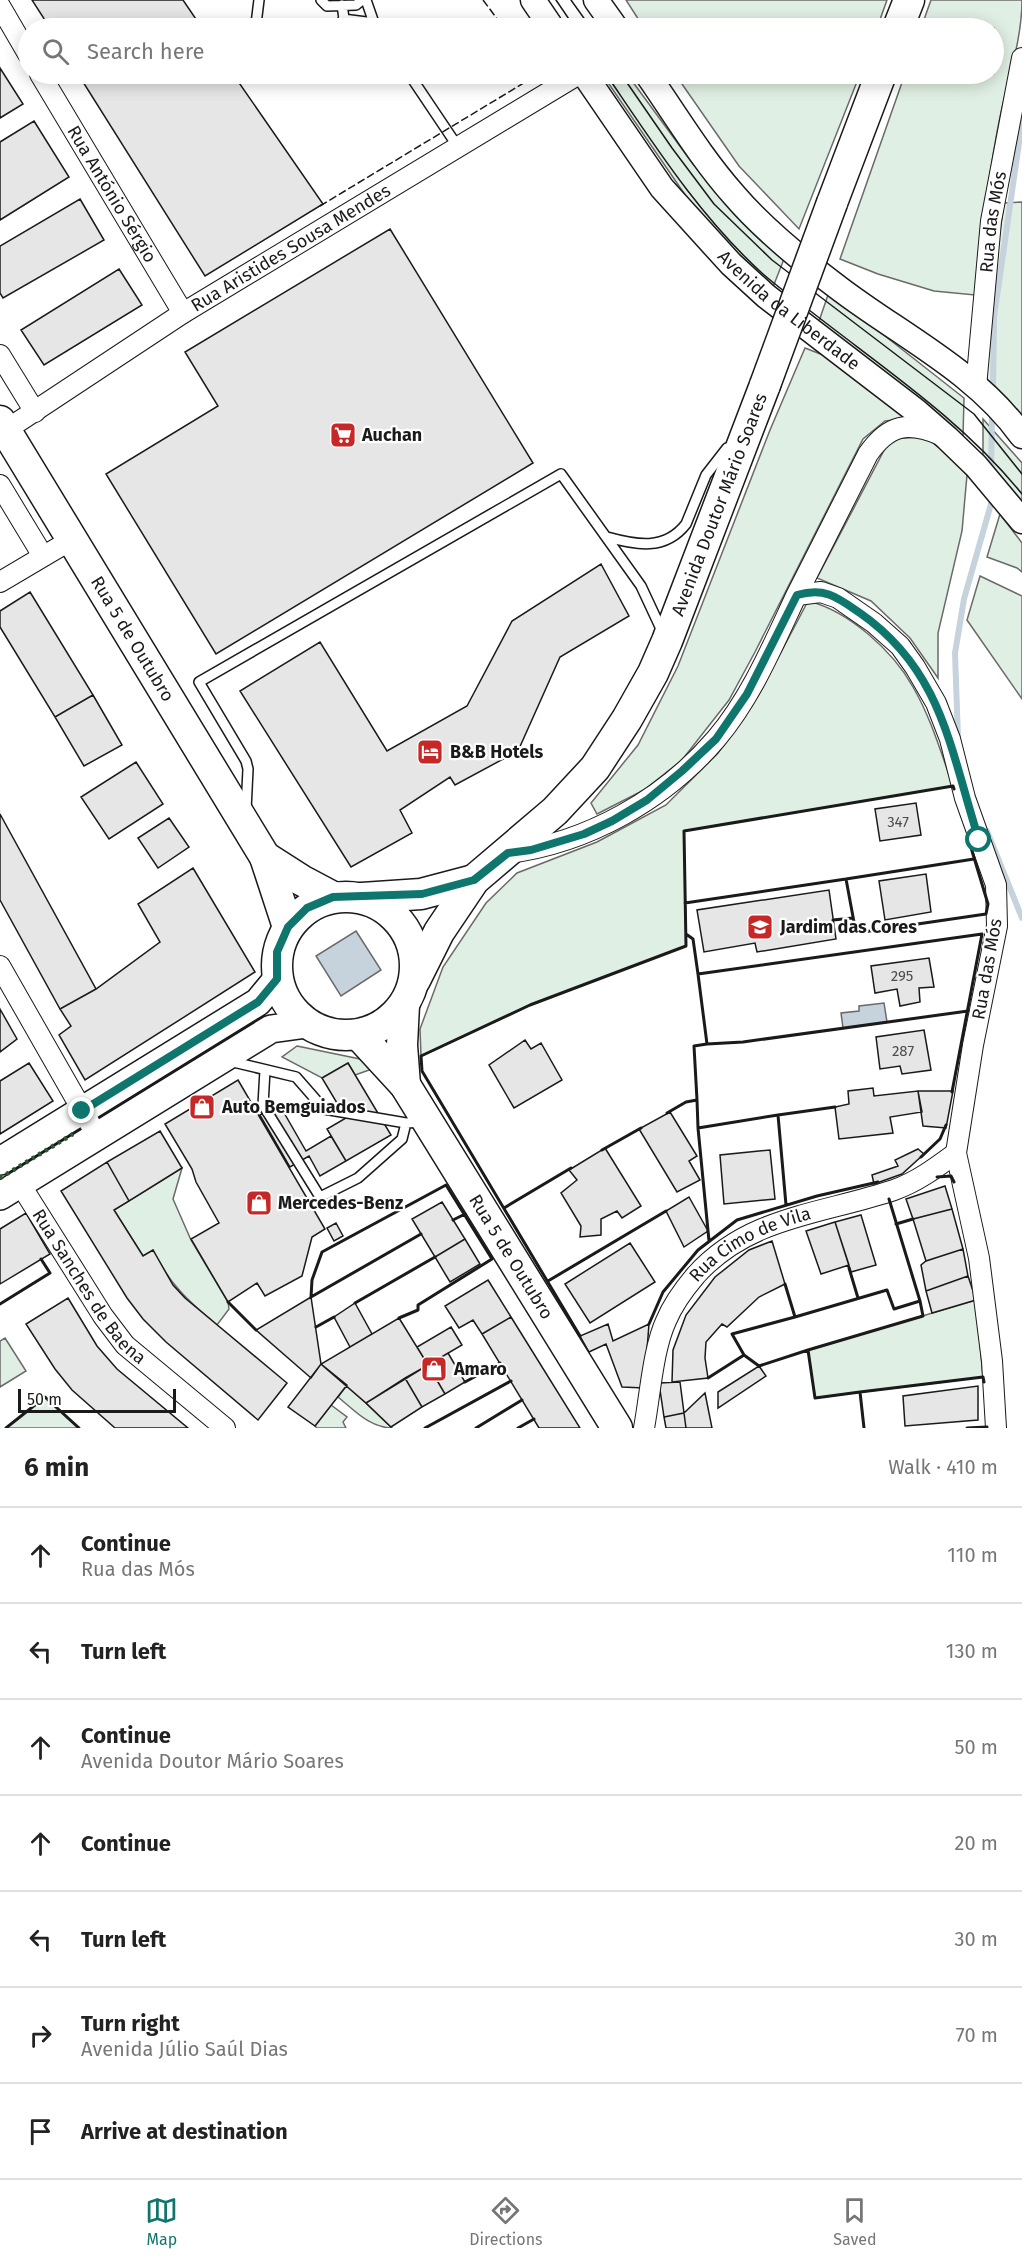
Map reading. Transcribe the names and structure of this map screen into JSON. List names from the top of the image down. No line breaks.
{"streets":{"main road":["Avenida Doutor Mário Soares","Rua 5 de Outubro"],"street":["Rua António Sérgio","Rua das Mós","Rua Aristides Sousa Mendes","Avenida da Liberdade","Rua Cimo de Vila","Rua Sanches de Baena"]},"crossings":[["Rua António Sérgio","Rua Aristides Sousa Mendes"],["Rua das Mós","Rua Cimo de Vila"],["Rua Aristides Sousa Mendes","Rua 5 de Outubro"],["Avenida Doutor Mário Soares","Rua 5 de Outubro"]],"places":{"supermarket":["Auchan"],"hotel":["B&B Hotels"],"school or university":["Jardim das Cores"],"shop":["Auto Bemguiados","Mercedes-Benz","Amaro"]},"house_numbers":["347","295","287"],"scale_bar":"50 m","page":{"search":"Search here","scale":"50 m","heading":["6 min","Walk · 410 m"],"list":[["Continue","Rua das Mós","110 m"],["Turn left","130 m"],["Continue","Avenida Doutor Mário Soares","50 m"],["Continue","20 m"],["Turn left","30 m"],["Turn right","Avenida Júlio Saúl Dias","70 m"],"Arrive at destination"],"nav":["Map","Directions","Saved"]}}
